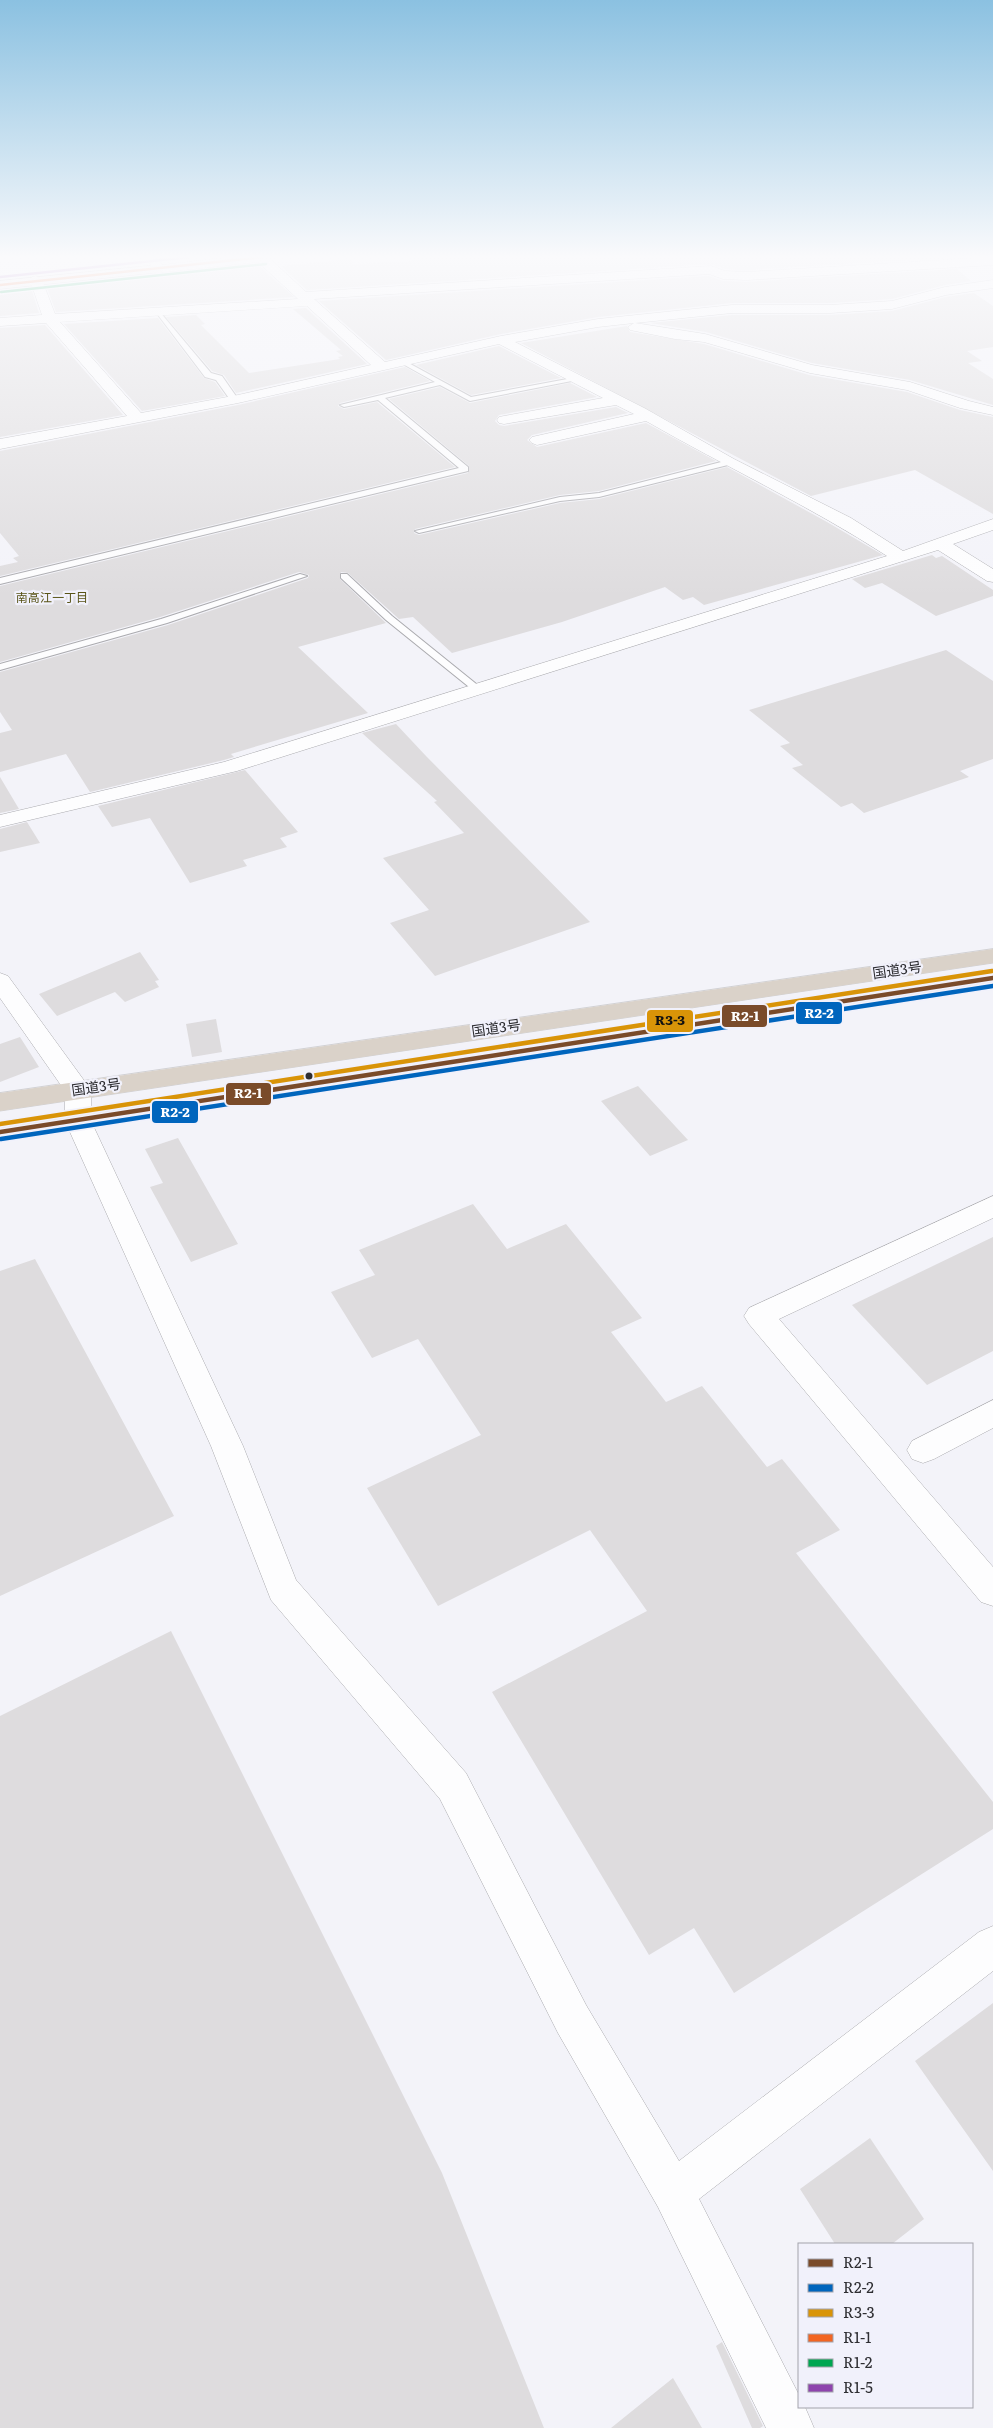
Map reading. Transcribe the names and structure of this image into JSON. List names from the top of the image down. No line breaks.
{"streets":{"highway":["国道3号"]},"districts":["南高江一丁目"],"lines":["transit line R3-3","transit line R2-1","transit line R2-2"],"legend":["R2-1","R2-2","R3-3","R1-1","R1-2","R1-5"]}
